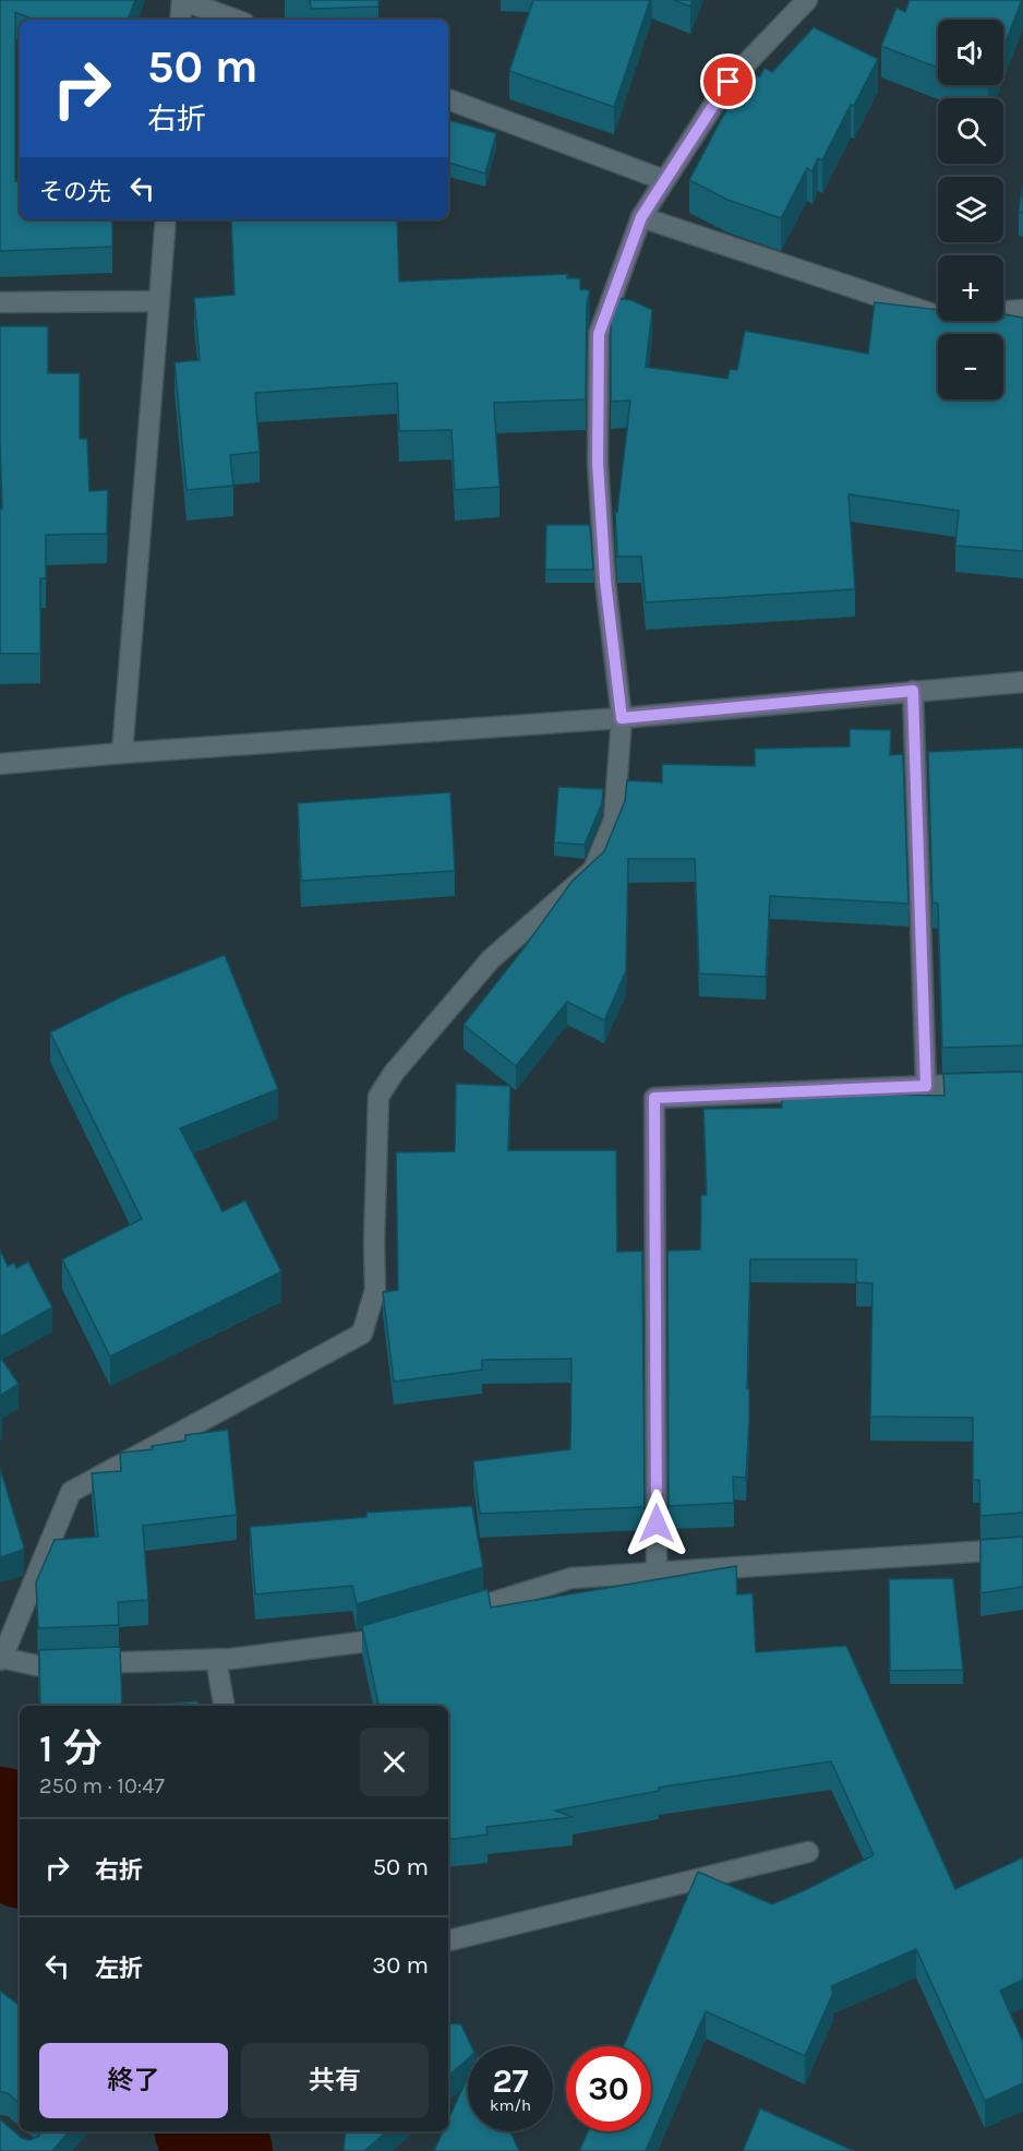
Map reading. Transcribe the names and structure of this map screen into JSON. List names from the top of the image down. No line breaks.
{"page":{"map_buttons":["+","−"],"turn":["50 m","右折"],"then":"その先","heading":["1 分","250 m · 10:47"],"list":[{"name":"右折","value":"50 m"},{"name":"左折","value":"30 m"}],"buttons":["終了","共有"],"speed":"27 km/h","limit":"30"}}
